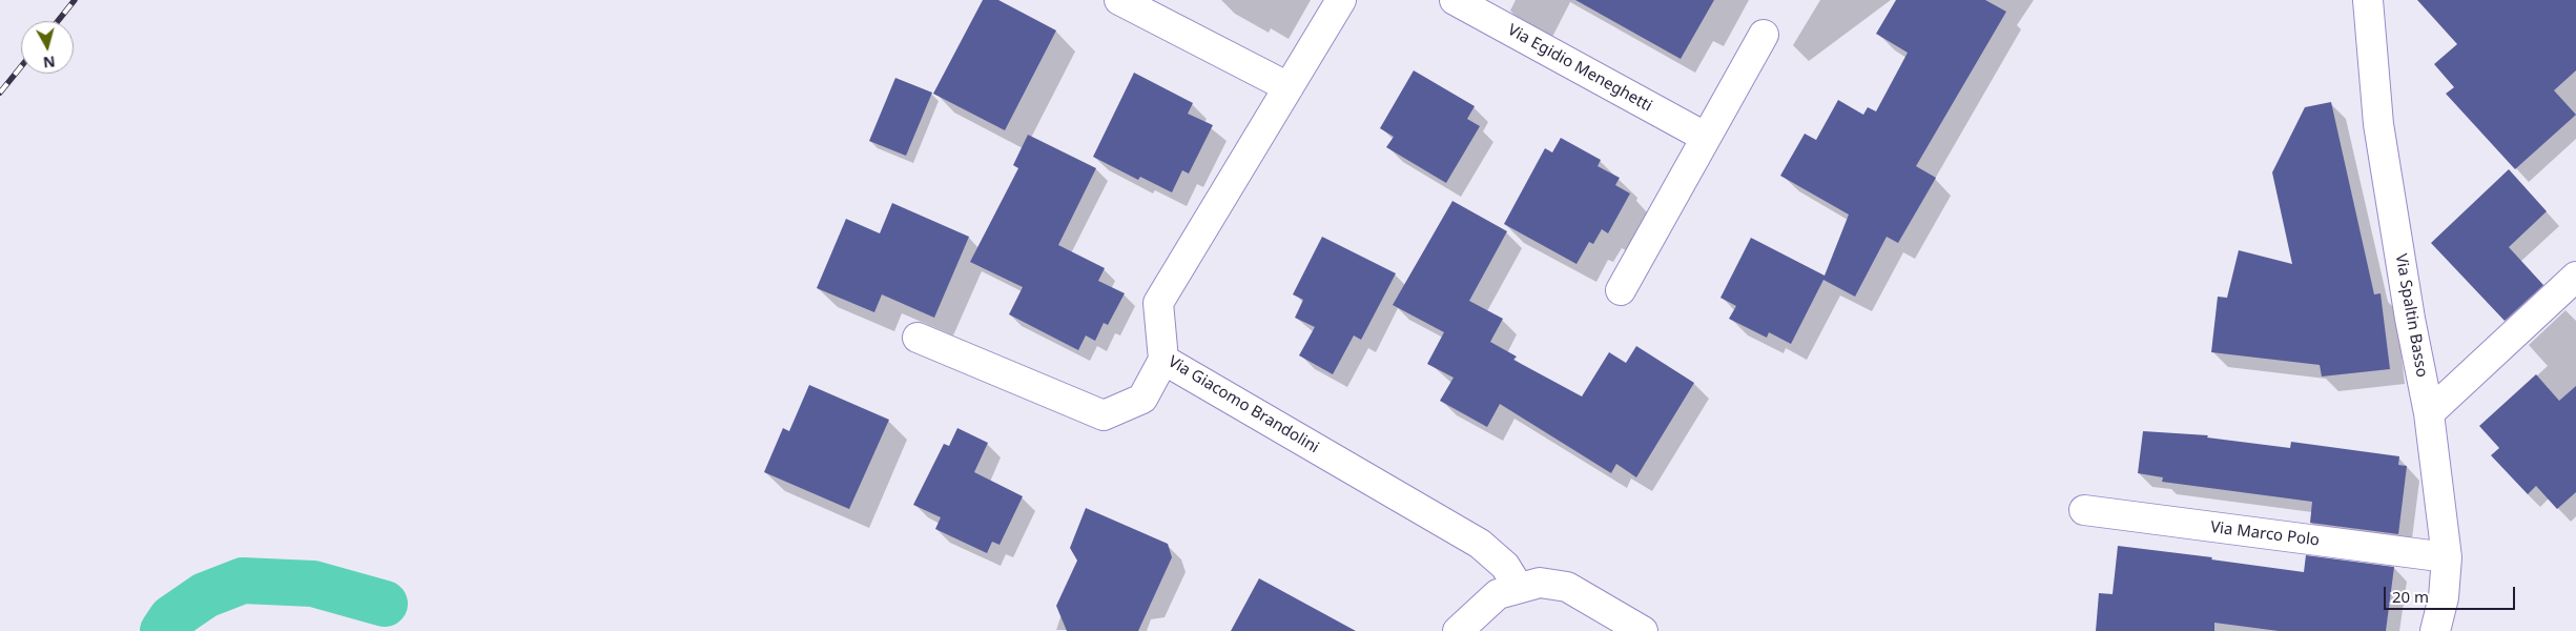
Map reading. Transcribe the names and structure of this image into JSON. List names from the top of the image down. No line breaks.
{"streets":{"street":["Via Egidio Meneghetti","Via Spaltin Basso","Via Giacomo Brandolini","Via Marco Polo"]},"crossings":[["Via Spaltin Basso","Via Marco Polo"]],"scale_bar":"20 m","north":"bottom"}
